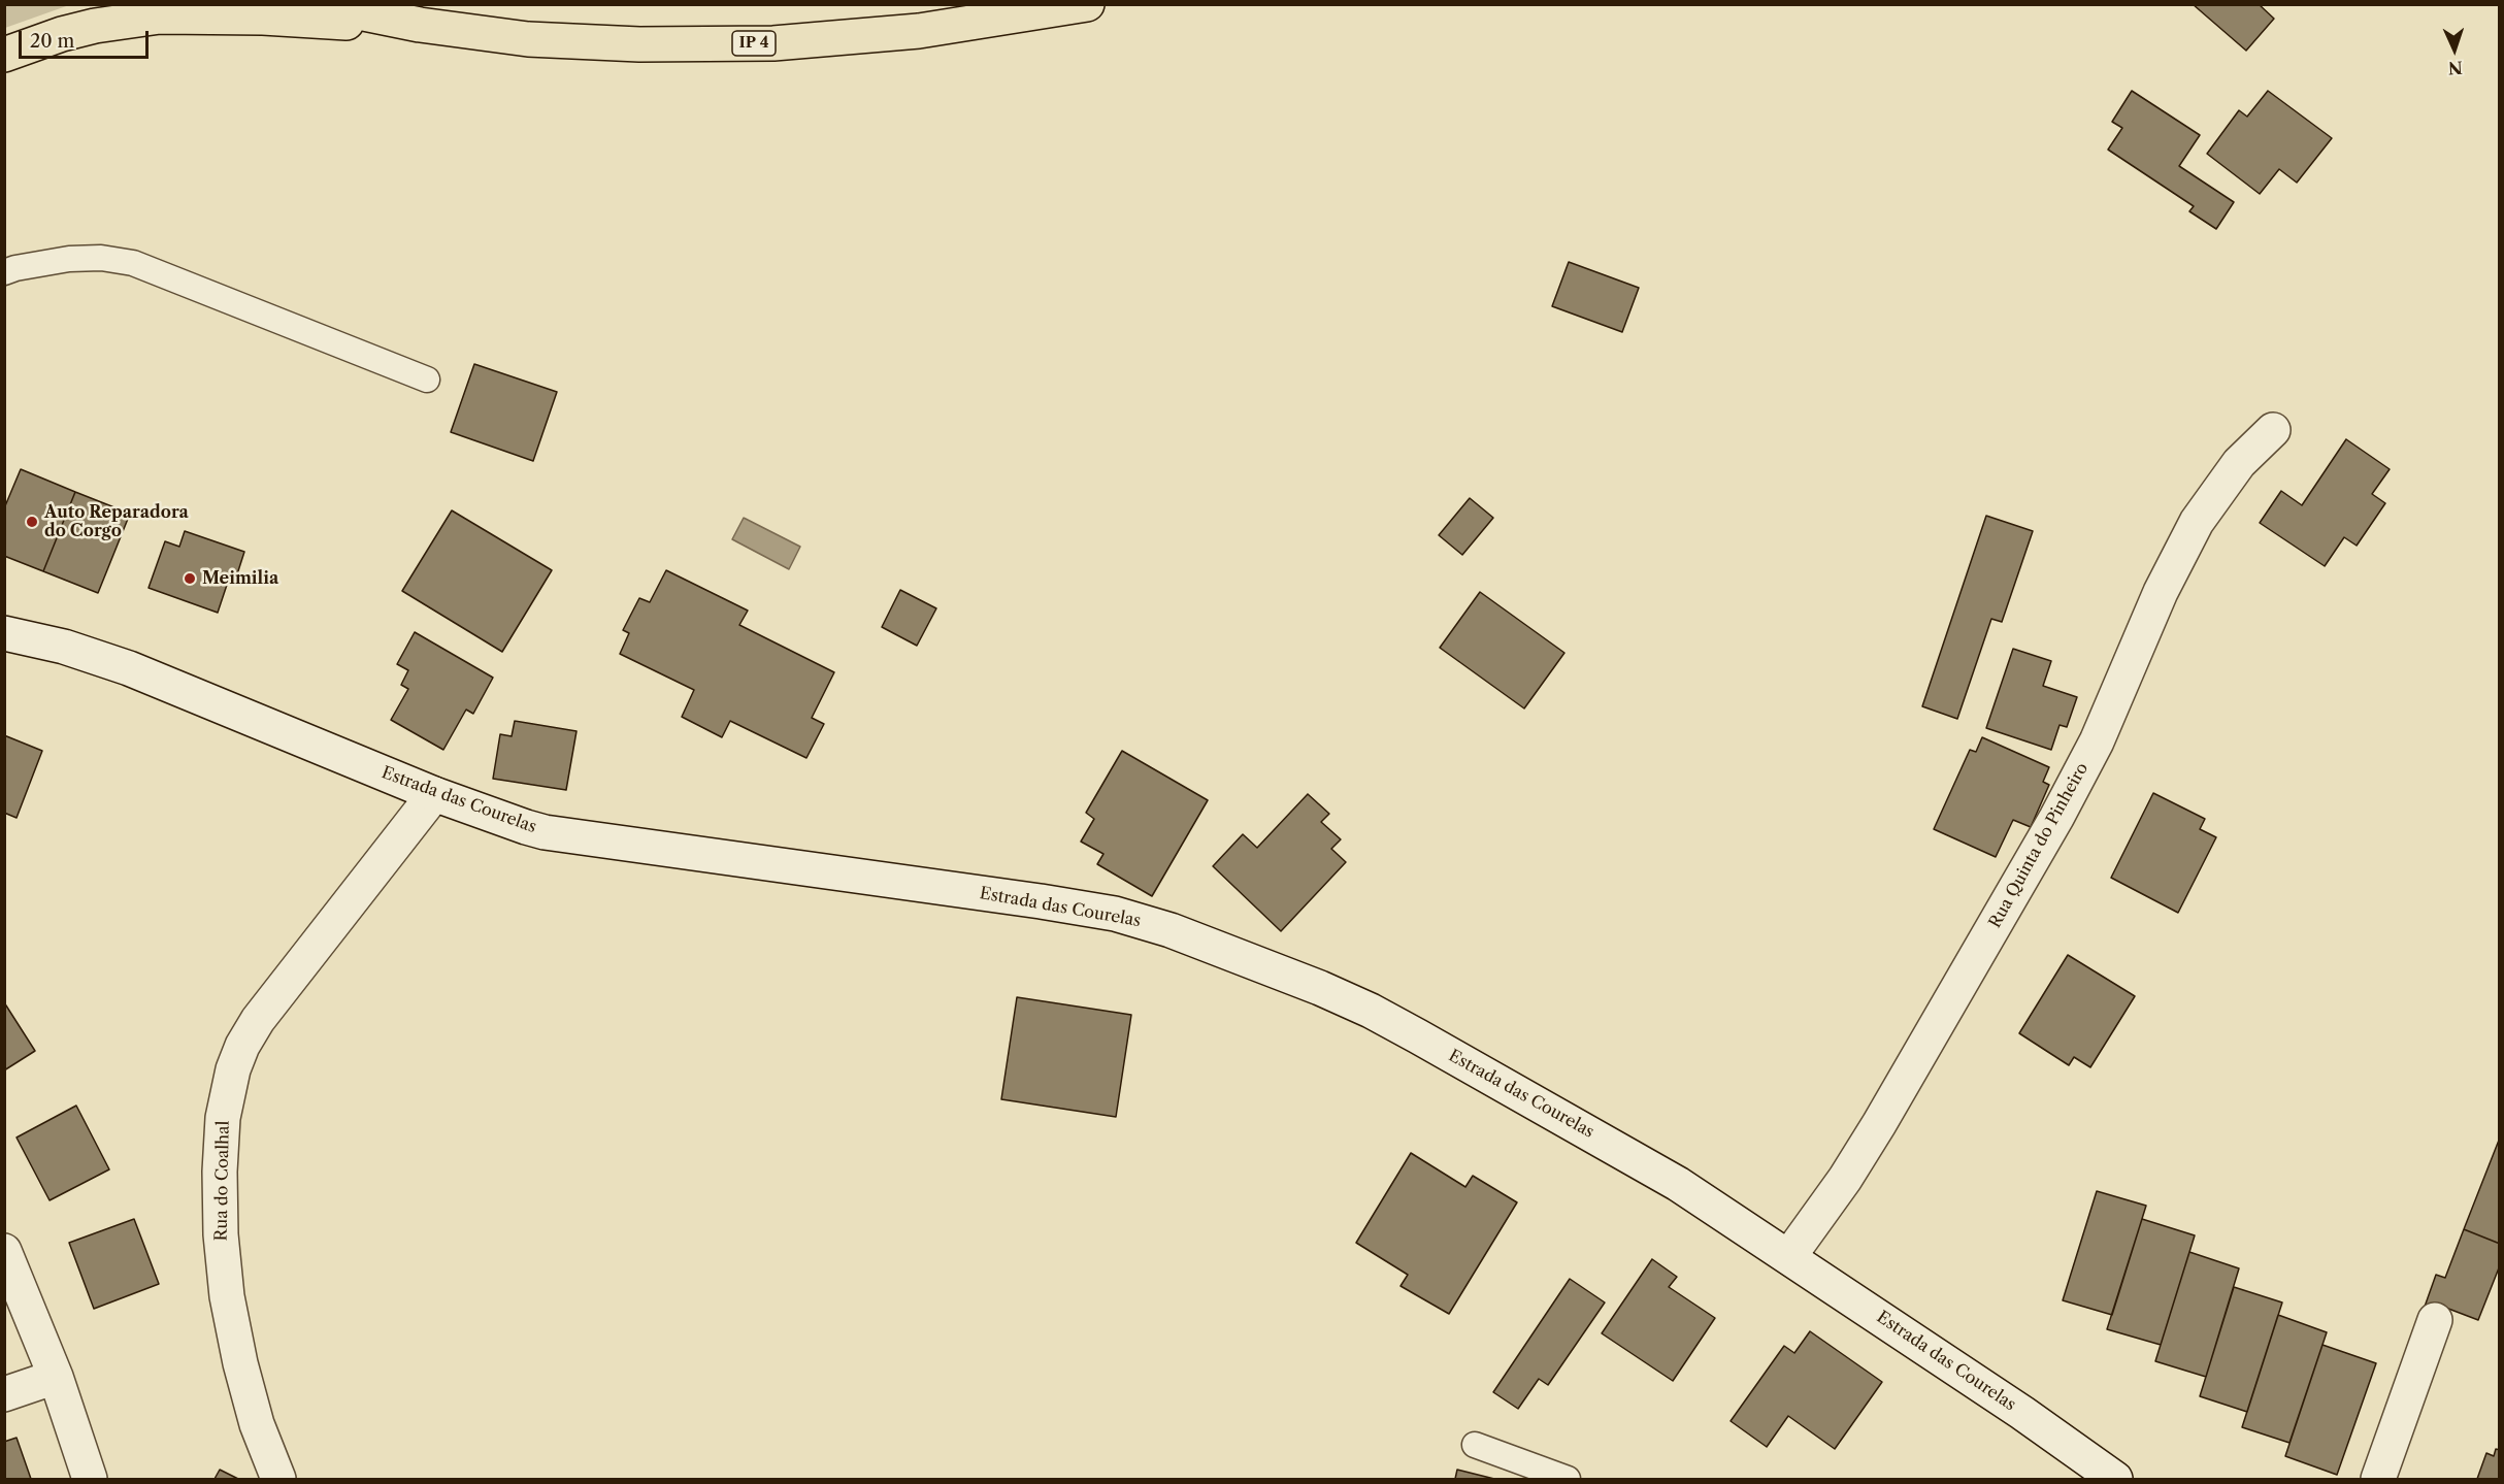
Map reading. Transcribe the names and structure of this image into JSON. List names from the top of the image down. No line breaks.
{"streets":{"highway":["IP 4"],"main road":["Estrada das Courelas","Rua Quinta do Pinheiro","Rua do Coalhal"]},"crossings":[["Estrada das Courelas","Rua Quinta do Pinheiro"],["Estrada das Courelas","Rua do Coalhal"]],"places":["Auto Reparadora do Corgo","Meimilia"],"scale_bar":"20 m","north":"bottom"}
